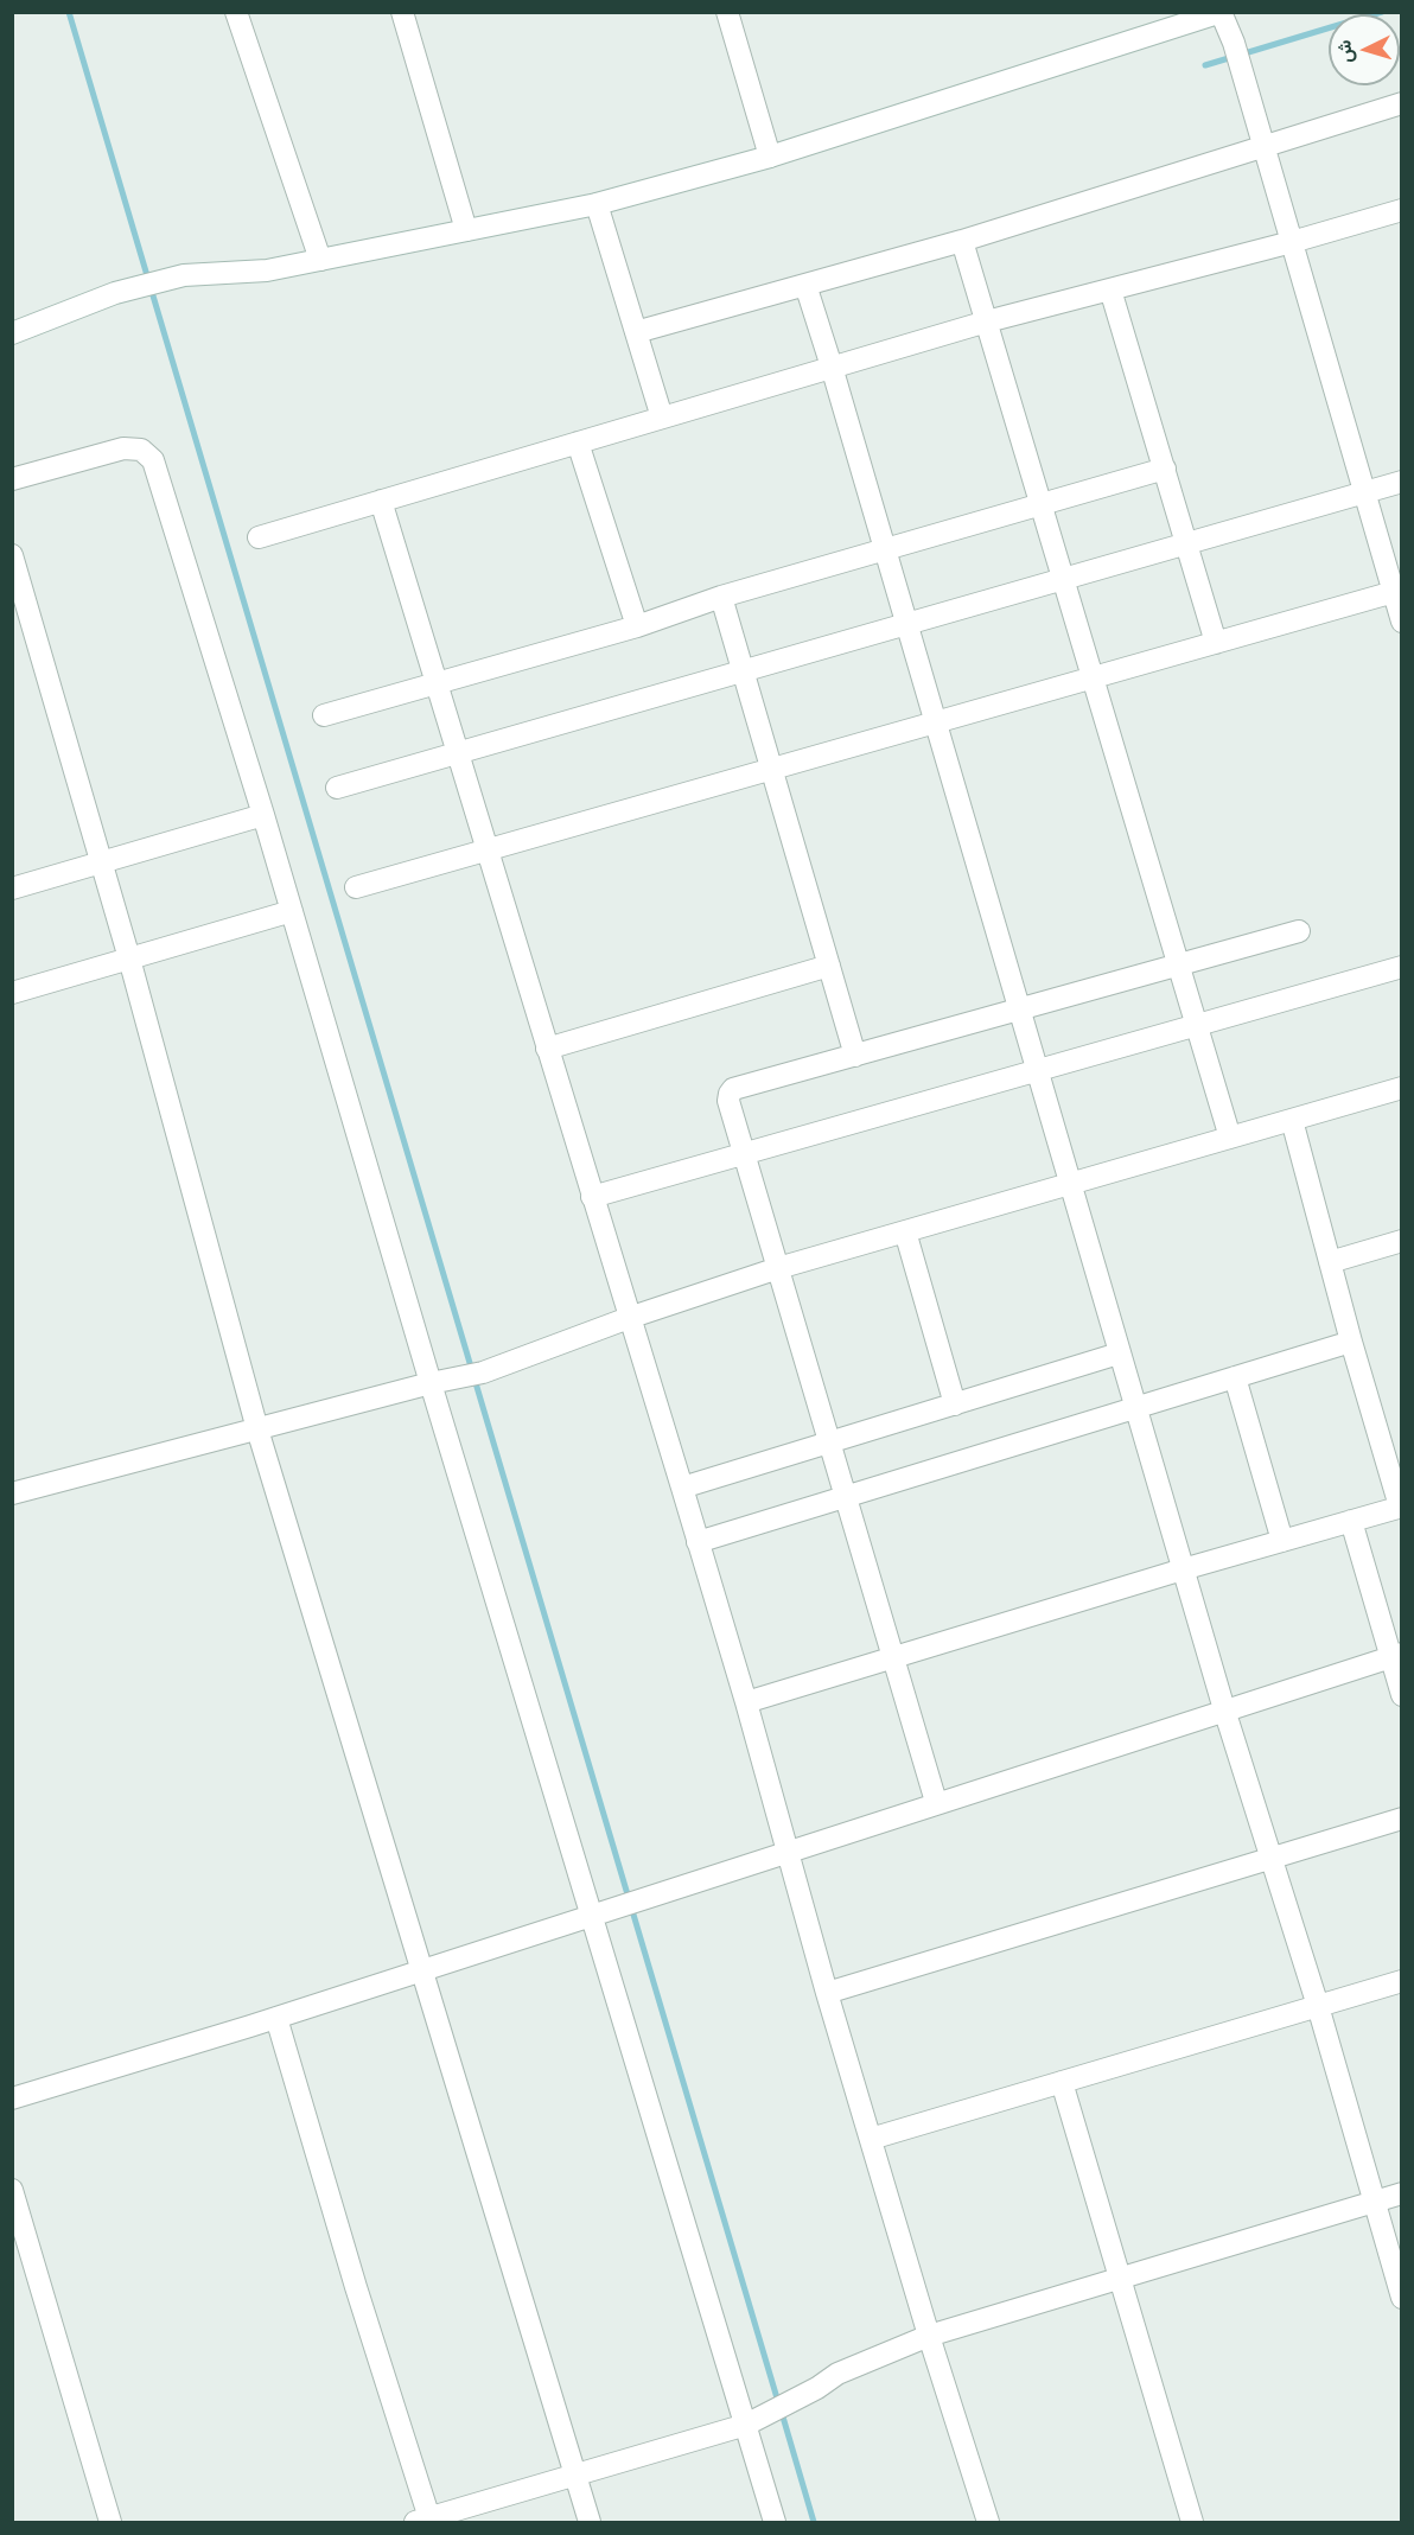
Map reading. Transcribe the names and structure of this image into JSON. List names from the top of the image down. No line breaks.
{"north":"left"}
